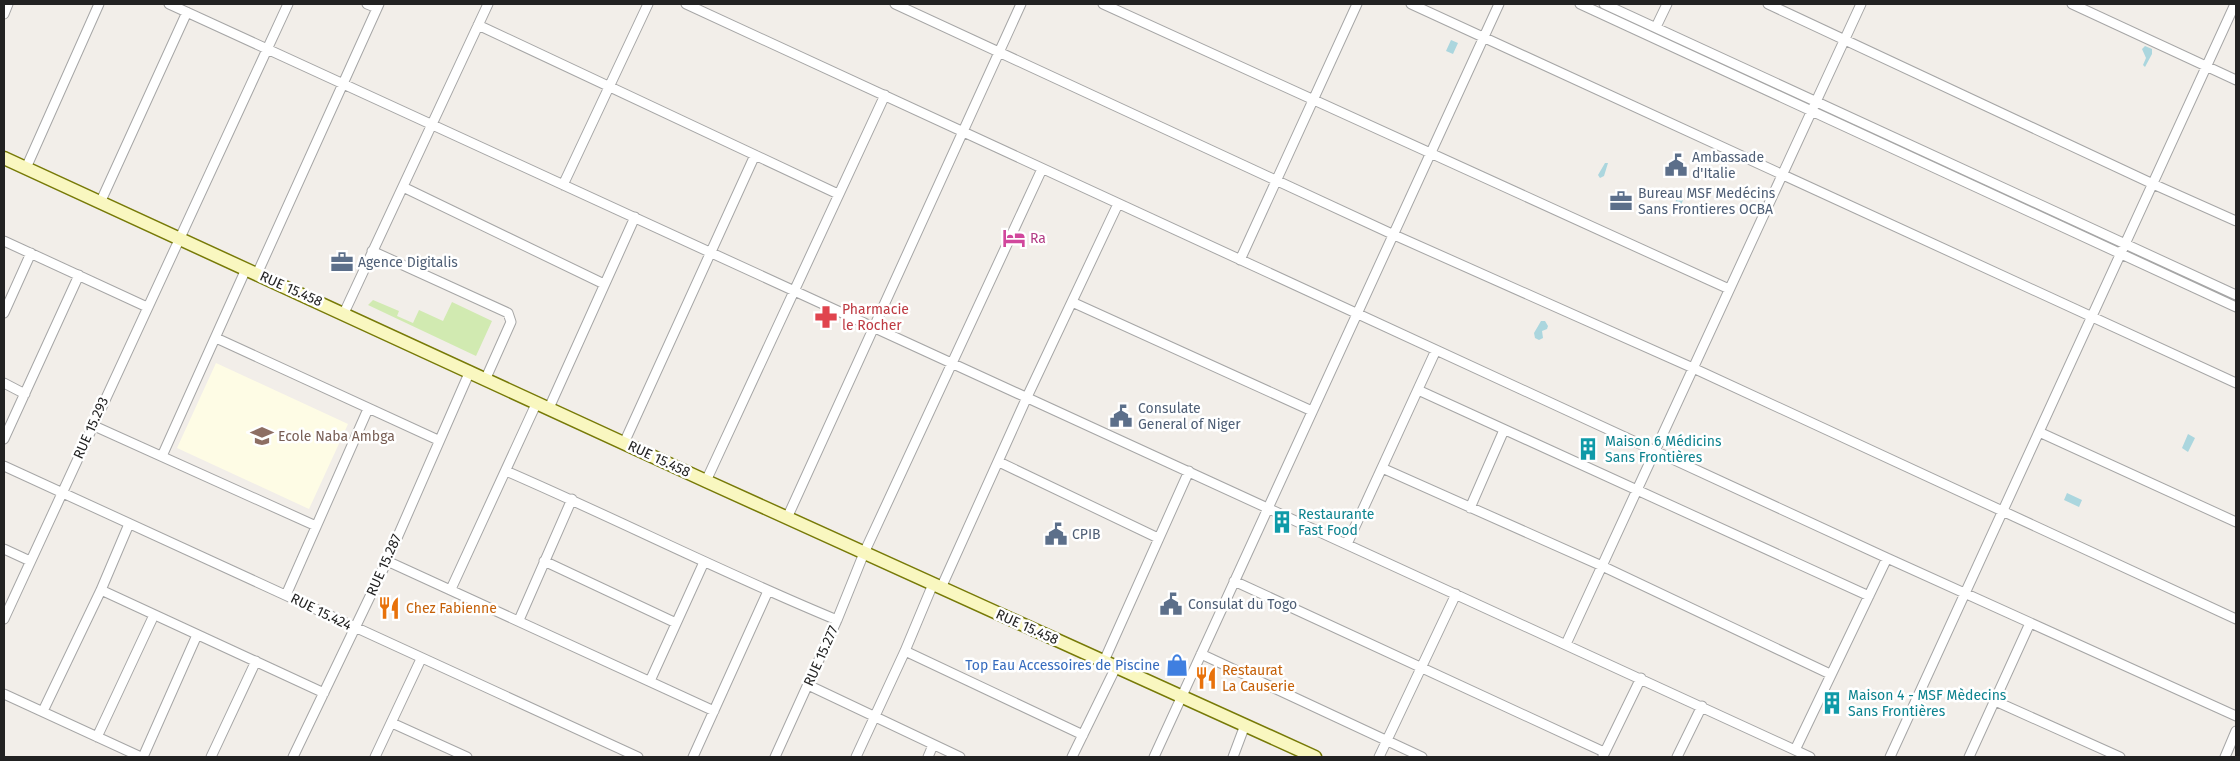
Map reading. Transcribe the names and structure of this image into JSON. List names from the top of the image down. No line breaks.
{"streets":{"main road":["RUE 15.458"],"street":["RUE 15.293","RUE 15.287","RUE 15.424","RUE 15.277"]},"crossings":[["RUE 15.458","RUE 15.293"],["RUE 15.458","RUE 15.287"],["RUE 15.458","RUE 15.277"],["RUE 15.293","RUE 15.424"],["RUE 15.287","RUE 15.424"]],"places":{"public building":["Ambassade d'Italie","Consulate General of Niger","CPIB","Consulat du Togo"],"office":["Bureau MSF Medécins Sans Frontieres OCBA","Agence Digitalis"],"hotel":["Ra"],"pharmacy":["Pharmacie le Rocher"],"school or university":["Ecole Naba Ambga"],"building":["Maison 6 Médicins Sans Frontières","Restaurante Fast Food","Maison 4 - MSF Mèdecins Sans Frontières"],"restaurant":["Chez Fabienne","Restaurat La Causerie"],"shop":["Top Eau Accessoires de Piscine"]}}
